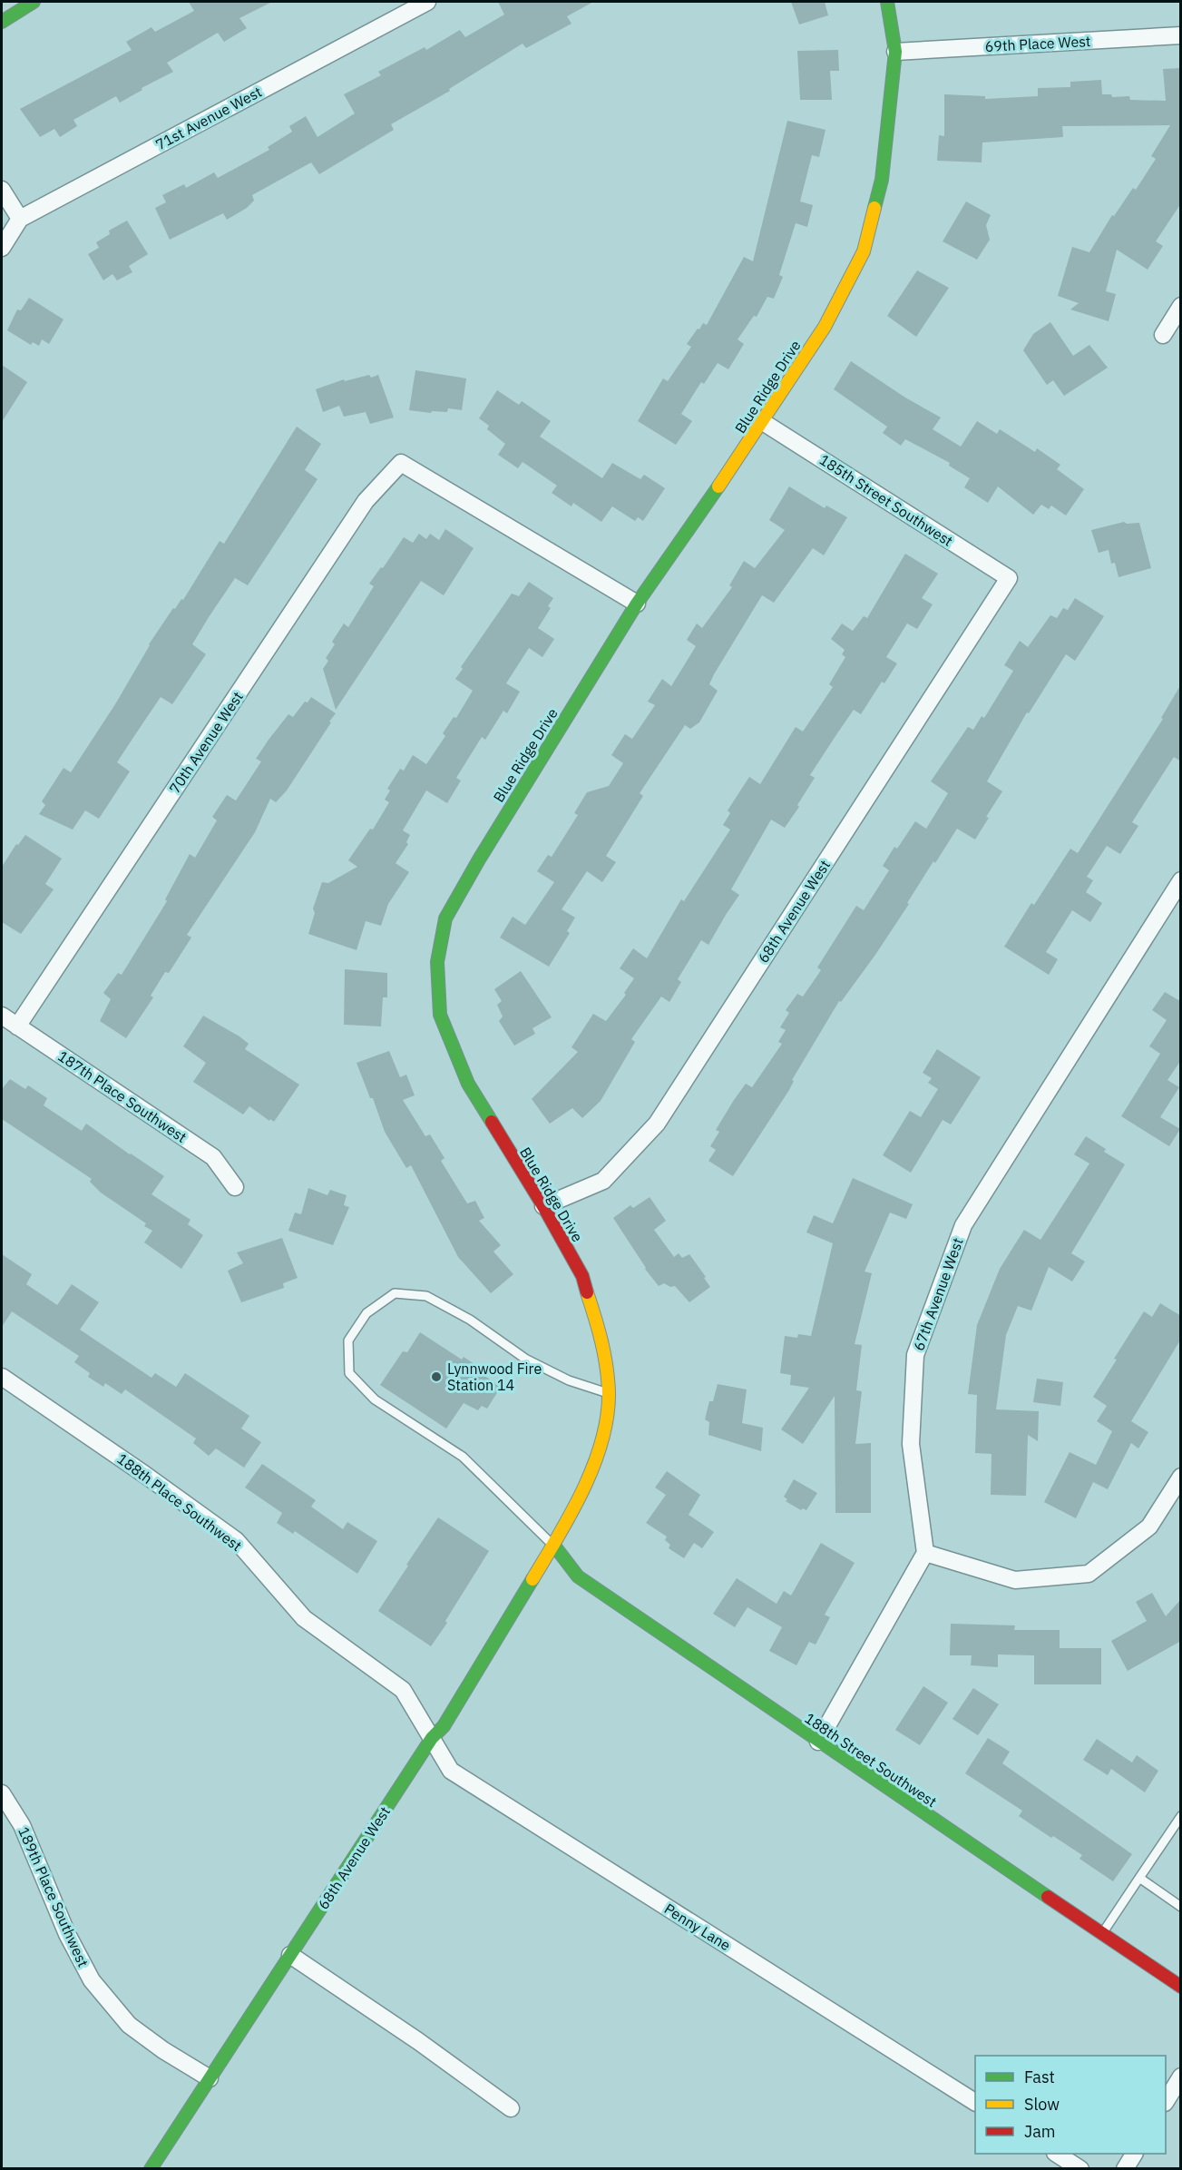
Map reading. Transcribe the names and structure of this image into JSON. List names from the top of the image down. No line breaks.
{"streets":{"street":["69th Place West","71st Avenue West","Blue Ridge Drive","185th Street Southwest","70th Avenue West","68th Avenue West","187th Place Southwest","67th Avenue West","188th Place Southwest","188th Street Southwest","189th Place Southwest","Penny Lane"]},"crossings":[["69th Place West","Blue Ridge Drive"],["Blue Ridge Drive","185th Street Southwest"],["Blue Ridge Drive","70th Avenue West"],["Blue Ridge Drive","68th Avenue West"],["Blue Ridge Drive","188th Street Southwest"],["185th Street Southwest","68th Avenue West"],["70th Avenue West","187th Place Southwest"],["68th Avenue West","188th Place Southwest"],["68th Avenue West","188th Street Southwest"],["68th Avenue West","189th Place Southwest"],["68th Avenue West","Penny Lane"],["188th Place Southwest","Penny Lane"]],"places":["Lynnwood Fire Station 14"],"legend":["Fast","Slow","Jam"]}
